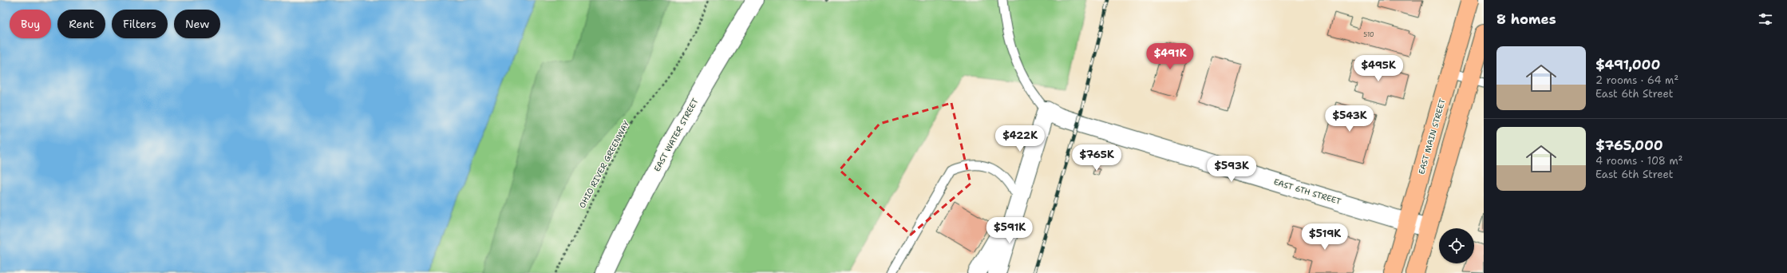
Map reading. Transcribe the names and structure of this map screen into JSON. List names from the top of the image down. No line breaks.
{"streets":{"main road":["EAST MAIN STREET"],"street":["EAST WATER STREET","EAST 6TH STREET"],"path":["OHIO RIVER GREENWAY"]},"crossings":[["EAST MAIN STREET","EAST 6TH STREET"]],"house_numbers":["510"],"page":{"heading":"8 homes","chip":["Buy","Rent","Filters","New"],"list":[{"name":"$491,000","note":"2 rooms · 64 m² · East 6th Street"},{"name":"$765,000","note":"4 rooms · 108 m² · East 6th Street"}],"price":["$491K","$495K","$543K","$422K","$765K","$593K","$591K","$519K"]}}
